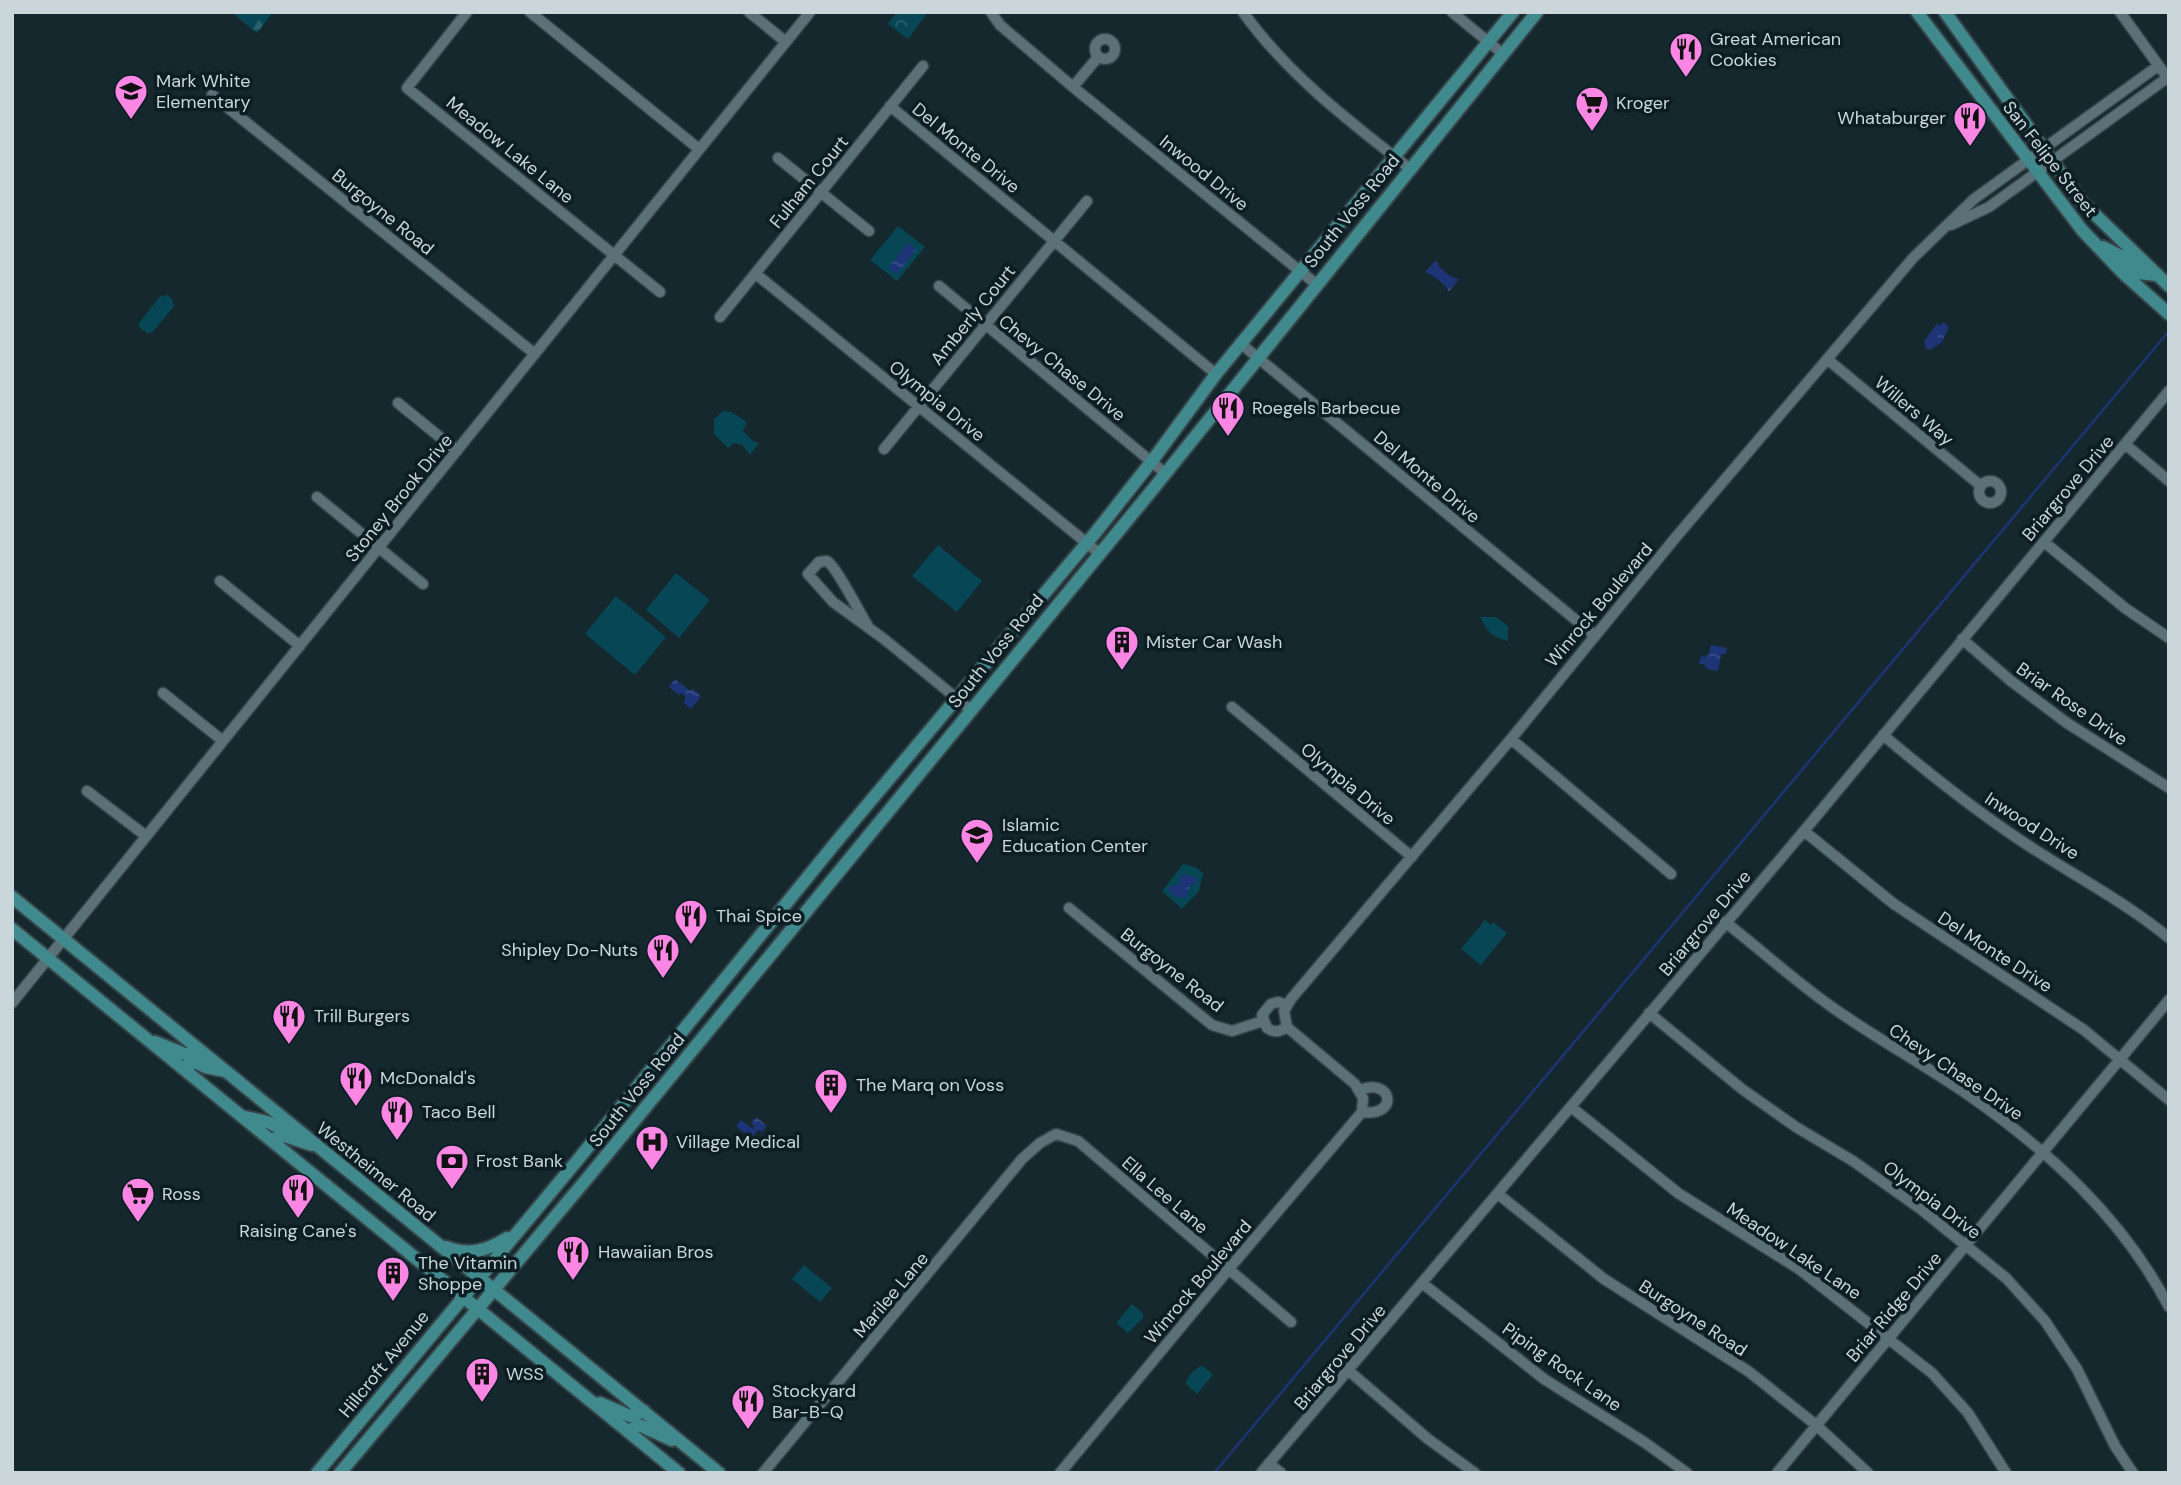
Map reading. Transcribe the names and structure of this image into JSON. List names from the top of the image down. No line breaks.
{"streets":{"main road":["San Felipe Street","South Voss Road","Westheimer Road","Hillcroft Avenue"],"street":["Del Monte Drive","Meadow Lake Lane","Inwood Drive","Fulham Court","Burgoyne Road","Amberly Court","Chevy Chase Drive","Olympia Drive","Willers Way","Briargrove Drive","Stoney Brook Drive","Winrock Boulevard","Briar Rose Drive","Ella Lee Lane","Marilee Lane","Briar Ridge Drive","Piping Rock Lane"]},"crossings":[["Del Monte Drive","Fulham Court"],["Del Monte Drive","South Voss Road"],["Del Monte Drive","Amberly Court"],["Del Monte Drive","Briargrove Drive"],["Del Monte Drive","Winrock Boulevard"],["Del Monte Drive","Briar Ridge Drive"],["Meadow Lake Lane","Briargrove Drive"],["Meadow Lake Lane","Stoney Brook Drive"],["Meadow Lake Lane","Briar Ridge Drive"],["San Felipe Street","Winrock Boulevard"],["Inwood Drive","South Voss Road"],["Inwood Drive","Briargrove Drive"],["Fulham Court","Olympia Drive"],["South Voss Road","Chevy Chase Drive"],["South Voss Road","Olympia Drive"],["South Voss Road","Westheimer Road"],["South Voss Road","Hillcroft Avenue"],["Burgoyne Road","Briargrove Drive"],["Burgoyne Road","Stoney Brook Drive"],["Burgoyne Road","Winrock Boulevard"],["Burgoyne Road","Briar Ridge Drive"],["Amberly Court","Chevy Chase Drive"],["Amberly Court","Olympia Drive"],["Chevy Chase Drive","Briargrove Drive"],["Chevy Chase Drive","Briar Ridge Drive"],["Olympia Drive","Briargrove Drive"],["Olympia Drive","Winrock Boulevard"],["Olympia Drive","Briar Ridge Drive"],["Willers Way","Winrock Boulevard"],["Briargrove Drive","Briar Rose Drive"],["Briargrove Drive","Piping Rock Lane"],["Stoney Brook Drive","Westheimer Road"],["Winrock Boulevard","Ella Lee Lane"],["Westheimer Road","Hillcroft Avenue"],["Ella Lee Lane","Marilee Lane"]],"places":{"restaurant":["Great American Cookies","Whataburger","Roegels Barbecue","Thai Spice","Shipley Do-Nuts","Trill Burgers","McDonald's","Taco Bell","Raising Cane's","Hawaiian Bros","Stockyard Bar-B-Q"],"school or university":["Mark White Elementary","Islamic Education Center"],"supermarket":["Kroger","Ross"],"building":["Mister Car Wash","The Marq on Voss","The Vitamin Shoppe","WSS"],"hospital":["Village Medical"],"bank":["Frost Bank"]}}
